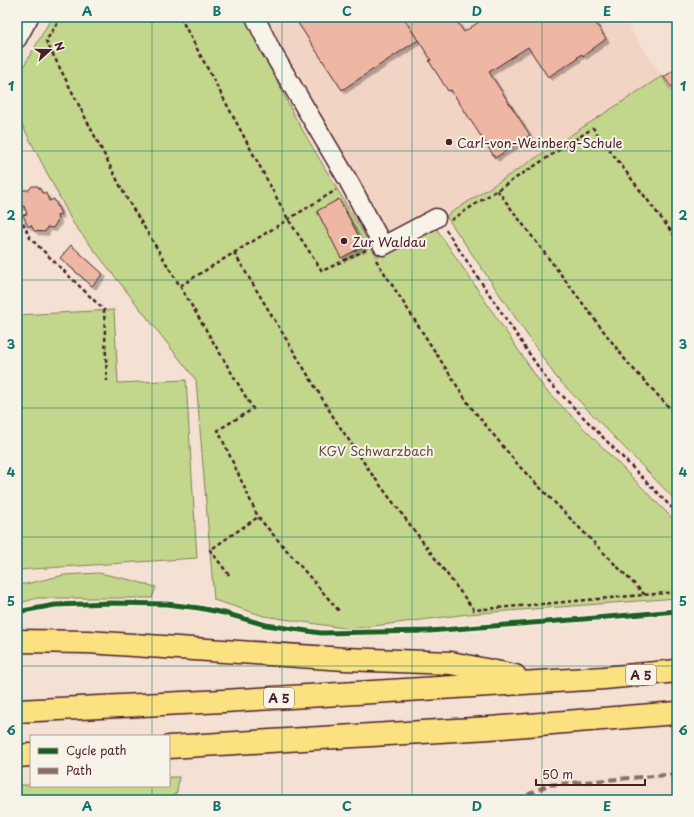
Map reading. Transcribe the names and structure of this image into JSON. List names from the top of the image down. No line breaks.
{"streets":{"highway":["A 5"]},"parks":["KGV Schwarzbach"],"places":["Carl-von-Weinberg-Schule","Zur Waldau"],"legend":["Cycle path","Path"],"scale_bar":"50 m","north":"right","grid":{"columns":["A","B","C","D","E"],"rows":["1","2","3","4","5","6"]}}
